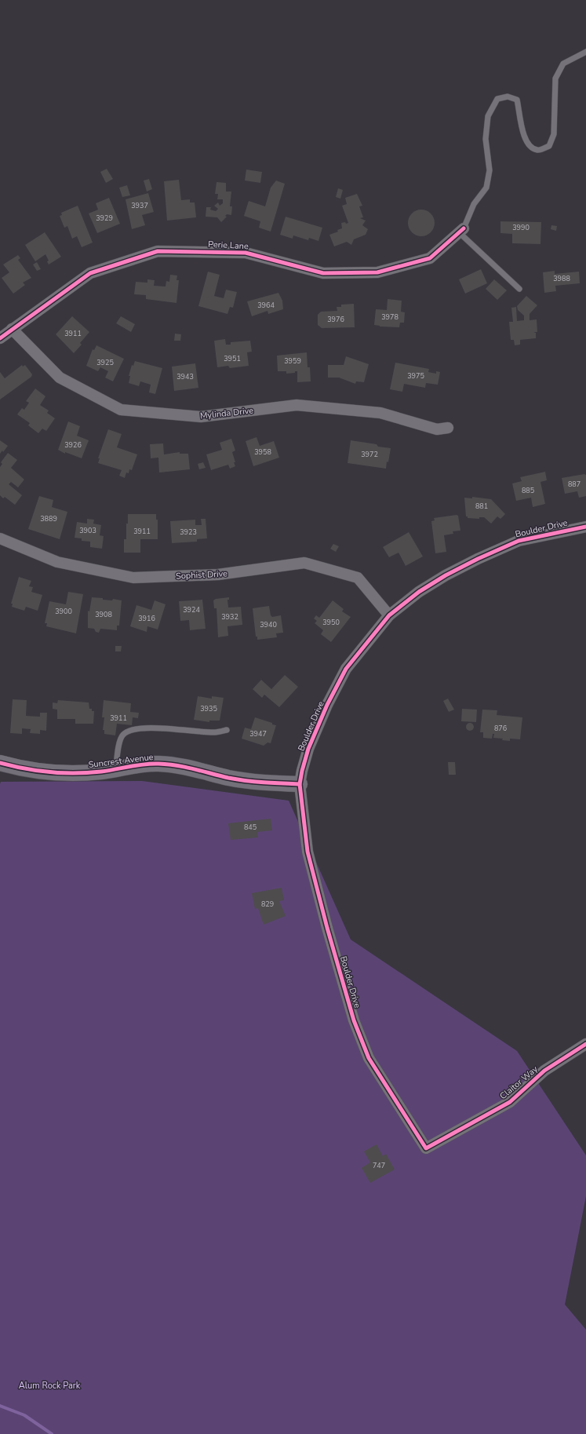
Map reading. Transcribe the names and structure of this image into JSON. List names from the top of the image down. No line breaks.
{"streets":{"street":["Perie Lane","Mylinda Drive","Boulder Drive","Sophist Drive","Suncrest Avenue","Claitor Way"]},"crossings":[["Perie Lane","Mylinda Drive"],["Boulder Drive","Sophist Drive"],["Boulder Drive","Suncrest Avenue"],["Boulder Drive","Claitor Way"]],"parks":["Alum Rock Park"],"house_numbers":["3937","3929","3990","3988","3964","3978","3976","3911","3951","3959","3925","3975","3943","3926","3958","3972","887","885","881","3889","3903","3911","3923","3924","3900","3908","3932","3916","3950","3940","3935","3911","876","3947","845","829","747"]}
